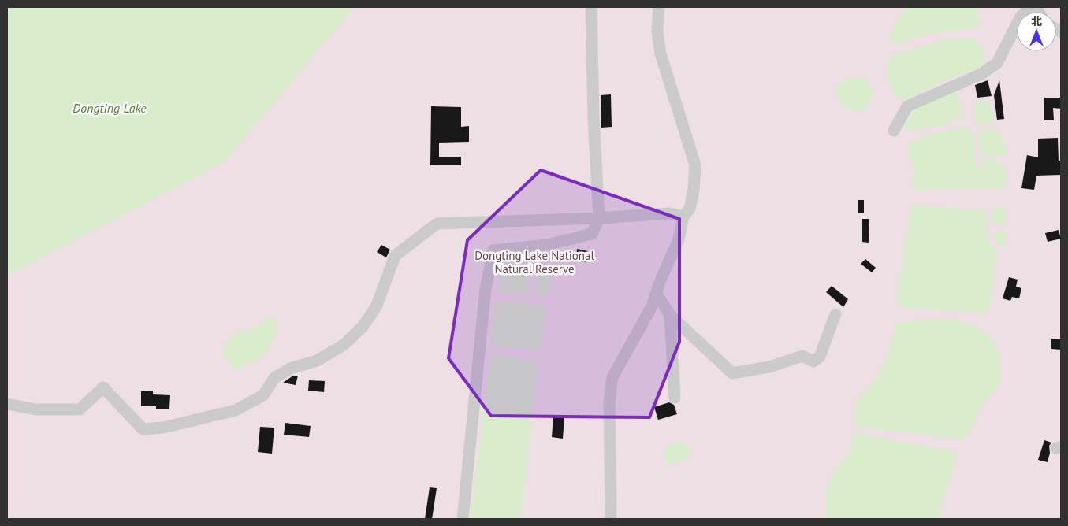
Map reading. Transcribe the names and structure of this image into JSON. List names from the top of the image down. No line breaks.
{"water":["Dongting Lake"],"parks":["Dongting Lake National Natural Reserve"],"north":"top"}
